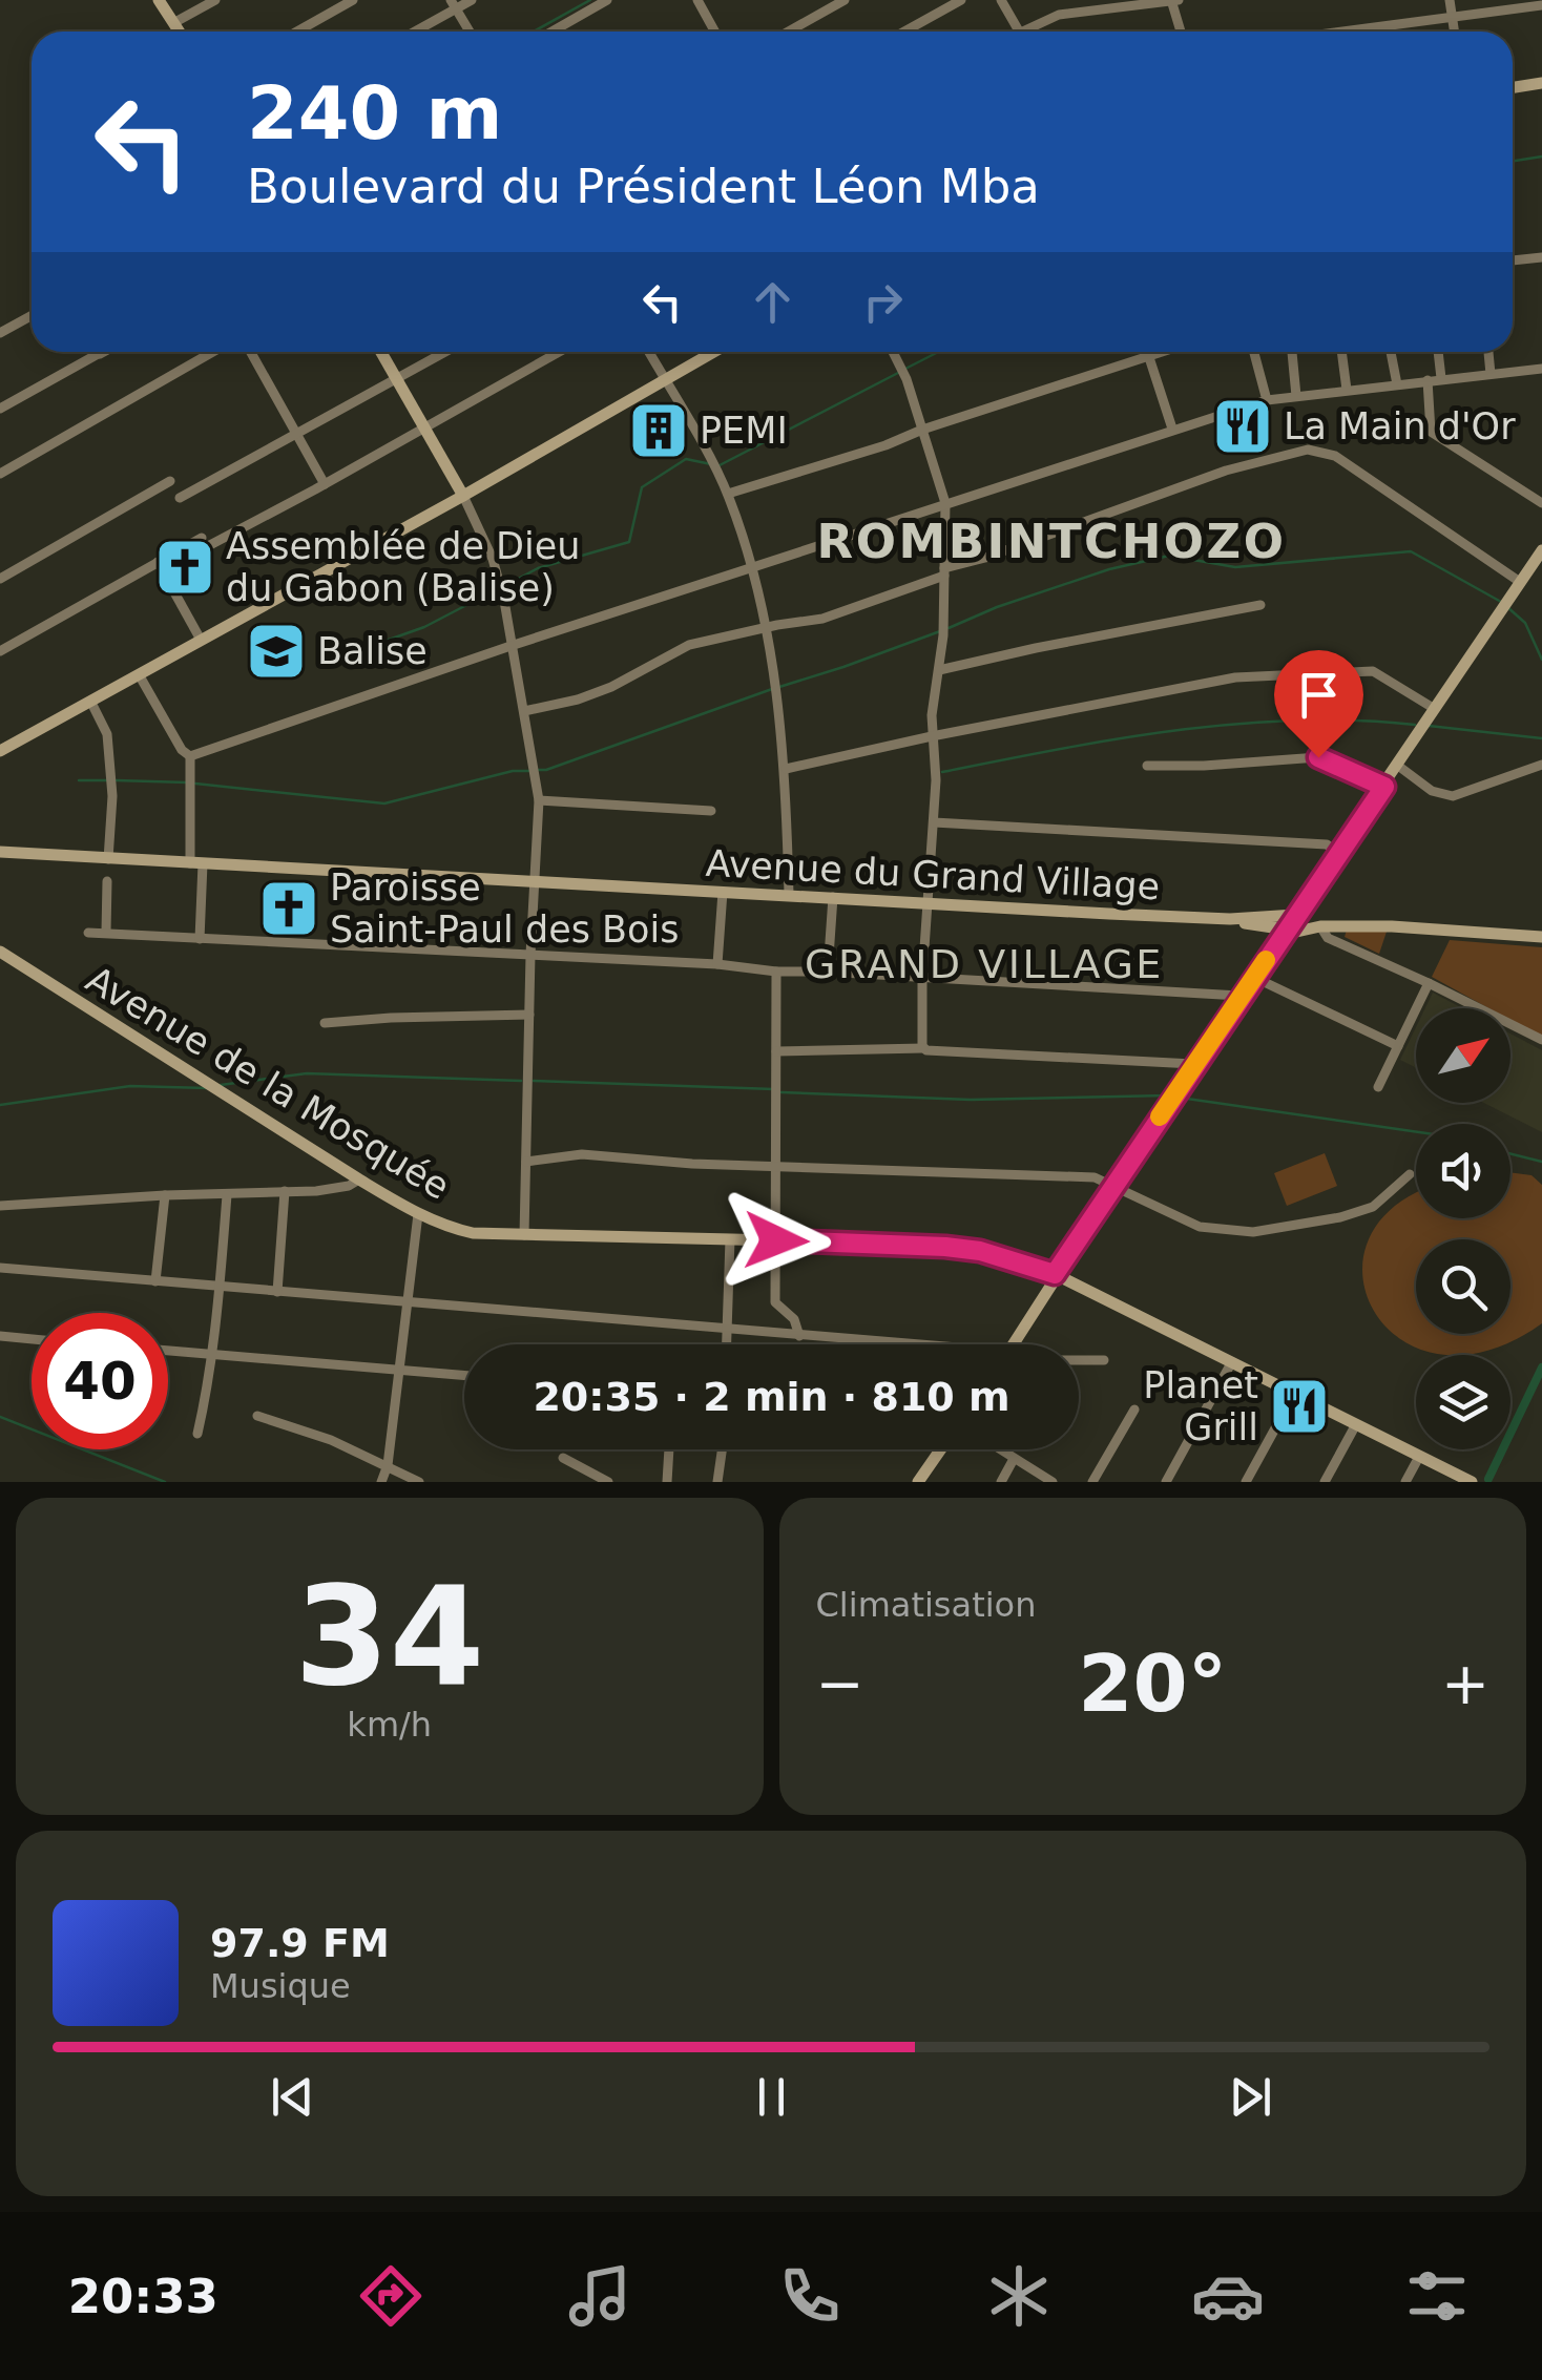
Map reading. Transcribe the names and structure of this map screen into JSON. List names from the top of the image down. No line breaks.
{"streets":{"street":["Avenue du Grand Village","Avenue de la Mosquée"]},"districts":["ROMBINTCHOZO","GRAND VILLAGE"],"places":{"restaurant":["La Main d'Or","Planet Grill"],"building":["PEMI"],"church":["Assemblée de Dieu du Gabon (Balise)","Paroisse Saint-Paul des Bois"],"school or university":["Balise"]},"north":"top right","page":{"turn":["240 m","Boulevard du Président Léon Mba"],"limit":"40","trip":"20:35 · 2 min · 810 m","tile":[["34","km/h"],"Climatisation"],"heat":["−","20°","+"],"song":["97.9 FM","Musique"],"tabs":"20:33"}}
